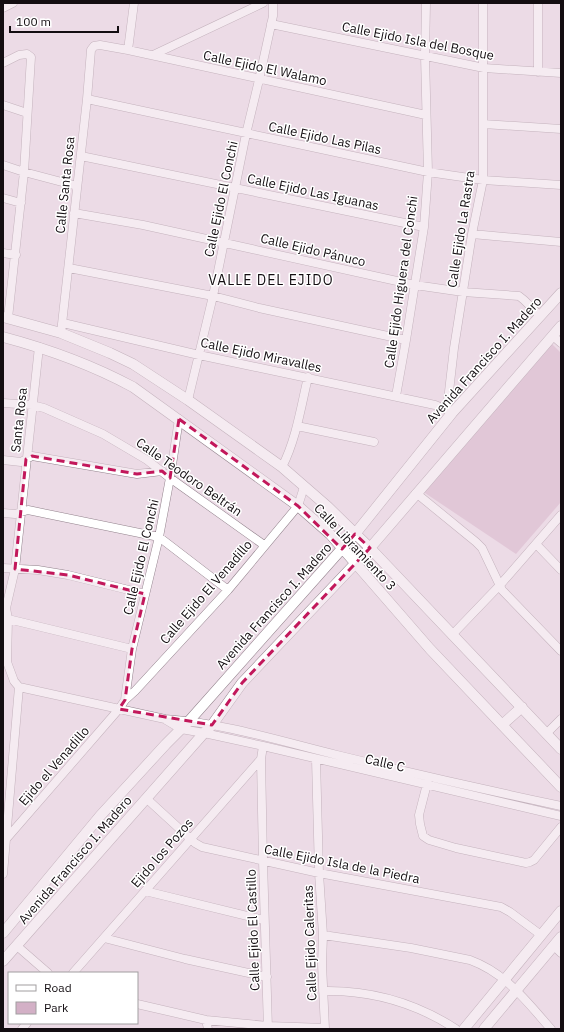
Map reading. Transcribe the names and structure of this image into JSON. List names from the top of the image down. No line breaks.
{"streets":{"street":["Calle Ejido Isla del Bosque","Calle Ejido El Walamo","Calle Ejido Las Pilas","Calle Santa Rosa","Calle Ejido Las Iguanas","Calle Ejido El Conchi","Calle Ejido La Rastra","Calle Ejido Pánuco","Calle Ejido Higuera del Conchi","Calle Ejido Miravalles","Avenida Francisco I. Madero","Santa Rosa","Calle Teodoro Beltrán","Calle Libramiento 3","Calle Ejido El Venadillo","Calle C","Ejido el Venadillo","Ejido los Pozos","Calle Ejido Isla de la Piedra","Calle Ejido El Castillo","Calle Ejido Caleritas"]},"crossings":[["Calle Ejido Isla del Bosque","Calle Ejido El Conchi"],["Calle Ejido Isla del Bosque","Calle Ejido La Rastra"],["Calle Ejido Isla del Bosque","Calle Ejido Higuera del Conchi"],["Calle Ejido El Walamo","Calle Santa Rosa"],["Calle Ejido El Walamo","Calle Ejido El Conchi"],["Calle Ejido El Walamo","Calle Ejido Higuera del Conchi"],["Calle Ejido Las Pilas","Calle Santa Rosa"],["Calle Ejido Las Pilas","Calle Ejido El Conchi"],["Calle Ejido Las Pilas","Calle Ejido La Rastra"],["Calle Ejido Las Pilas","Calle Ejido Higuera del Conchi"],["Calle Santa Rosa","Calle Ejido Las Iguanas"],["Calle Santa Rosa","Calle Ejido Pánuco"],["Calle Santa Rosa","Calle Ejido Miravalles"],["Calle Santa Rosa","Calle Libramiento 3"],["Calle Ejido Las Iguanas","Calle Ejido El Conchi"],["Calle Ejido Las Iguanas","Calle Ejido Higuera del Conchi"],["Calle Ejido El Conchi","Calle Ejido Pánuco"],["Calle Ejido El Conchi","Calle Ejido Miravalles"],["Calle Ejido El Conchi","Calle Teodoro Beltrán"],["Calle Ejido El Conchi","Calle Libramiento 3"],["Calle Ejido El Conchi","Calle Ejido El Venadillo"],["Calle Ejido La Rastra","Calle Ejido Pánuco"],["Calle Ejido La Rastra","Calle Ejido Miravalles"],["Calle Ejido La Rastra","Avenida Francisco I. Madero"],["Calle Ejido Pánuco","Calle Ejido Higuera del Conchi"],["Calle Ejido Pánuco","Avenida Francisco I. Madero"],["Calle Ejido Higuera del Conchi","Calle Ejido Miravalles"],["Calle Ejido Miravalles","Avenida Francisco I. Madero"],["Avenida Francisco I. Madero","Calle Libramiento 3"],["Avenida Francisco I. Madero","Calle C"],["Avenida Francisco I. Madero","Calle Ejido Isla de la Piedra"],["Santa Rosa","Calle Teodoro Beltrán"],["Santa Rosa","Calle Libramiento 3"],["Calle Teodoro Beltrán","Calle Ejido El Venadillo"],["Calle Libramiento 3","Calle Ejido El Venadillo"],["Calle Ejido El Venadillo","Ejido el Venadillo"],["Calle C","Calle Ejido Caleritas"],["Ejido los Pozos","Calle Ejido Isla de la Piedra"],["Ejido los Pozos","Calle Ejido El Castillo"],["Calle Ejido Isla de la Piedra","Calle Ejido El Castillo"],["Calle Ejido Isla de la Piedra","Calle Ejido Caleritas"]],"districts":["VALLE DEL EJIDO"],"legend":["Road","Park"],"scale_bar":"100 m"}
